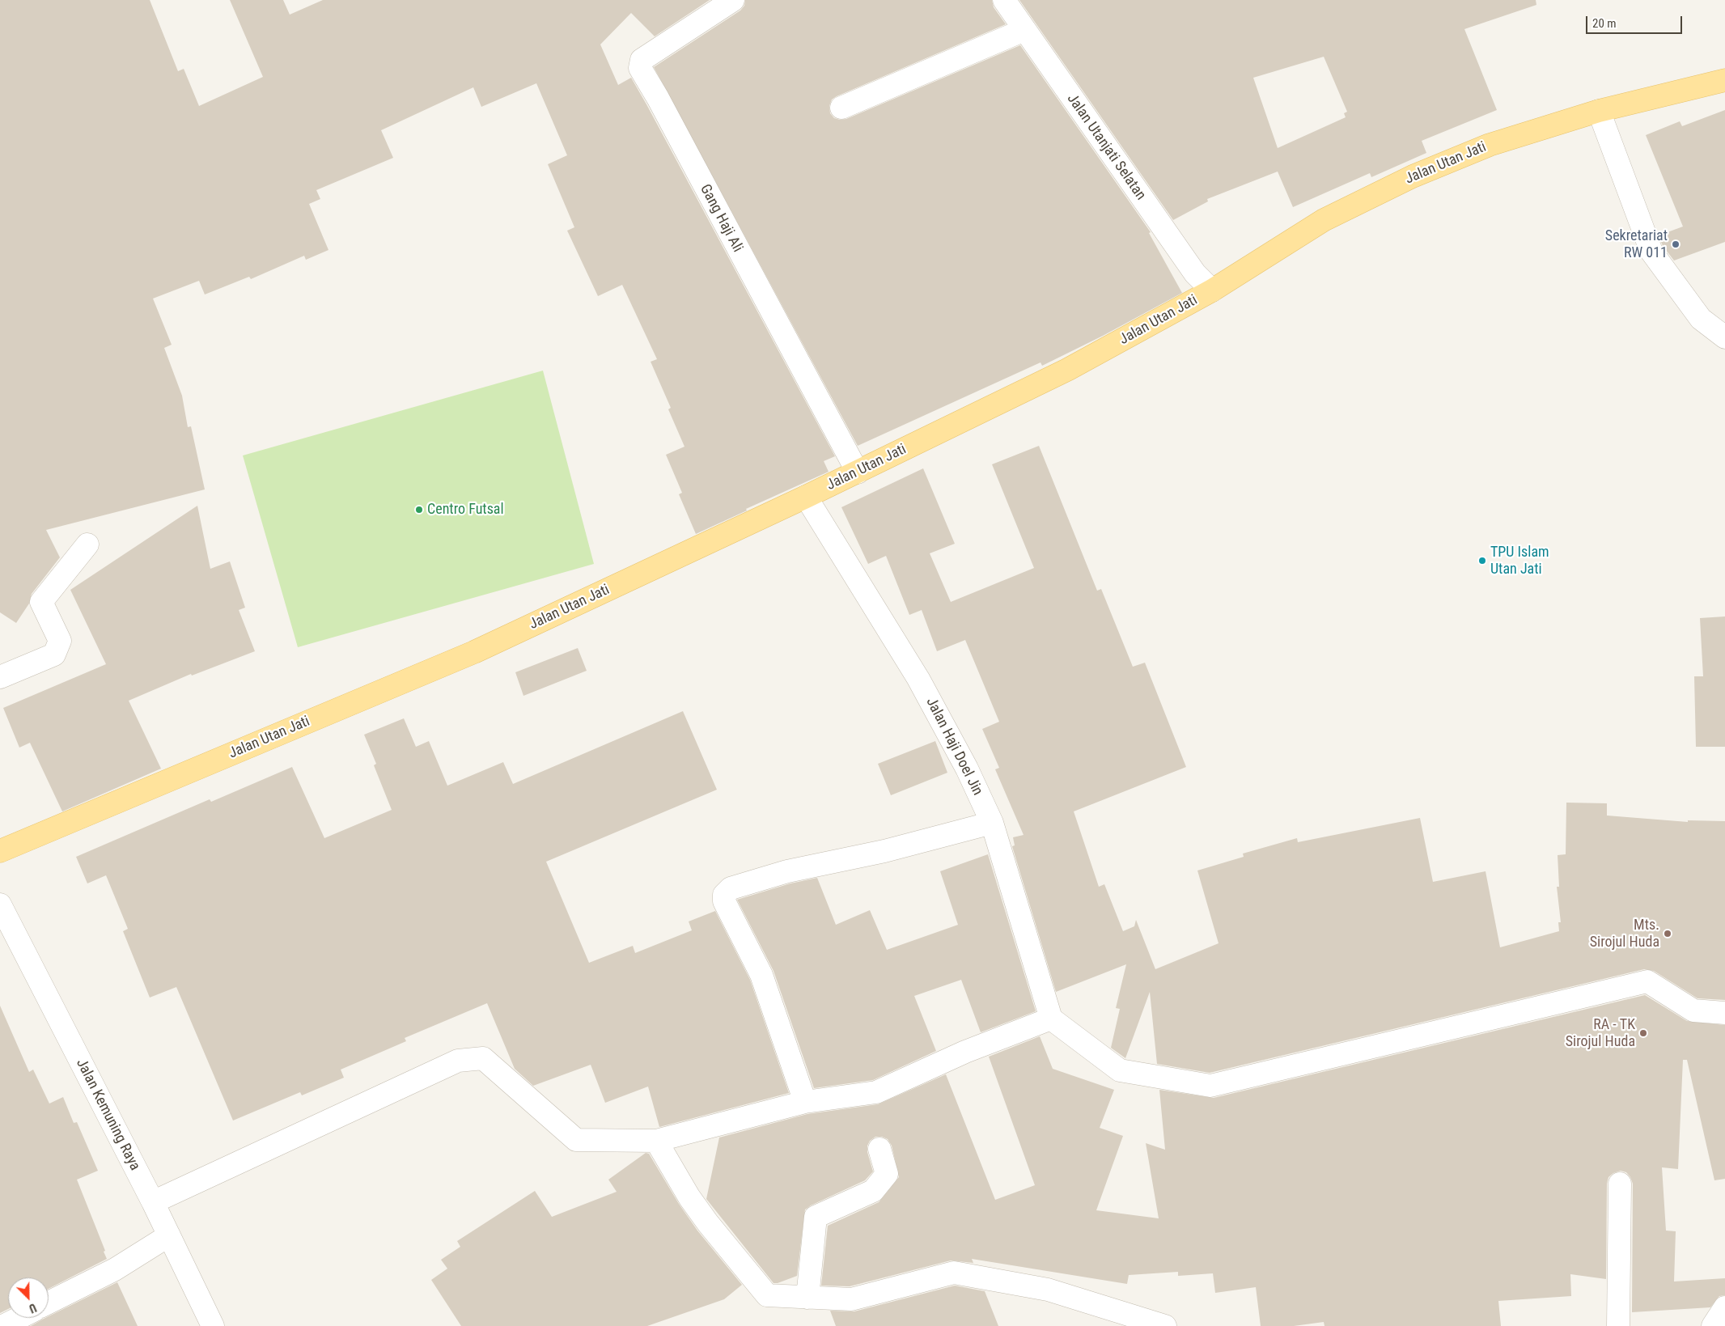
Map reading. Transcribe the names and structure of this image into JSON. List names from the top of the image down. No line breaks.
{"streets":{"main road":["Jalan Utan Jati"],"street":["Jalan Utanjati Selatan","Gang Haji Ali","Jalan Haji Doel Jin","Jalan Kemuning Raya"]},"crossings":[["Jalan Utanjati Selatan","Jalan Utan Jati"],["Jalan Utan Jati","Gang Haji Ali"],["Jalan Utan Jati","Jalan Haji Doel Jin"]],"places":["Sekretariat RW 011","Centro Futsal","TPU Islam Utan Jati","Mts. Sirojul Huda","RA - TK Sirojul Huda"],"scale_bar":"20 m","north":"bottom right"}
